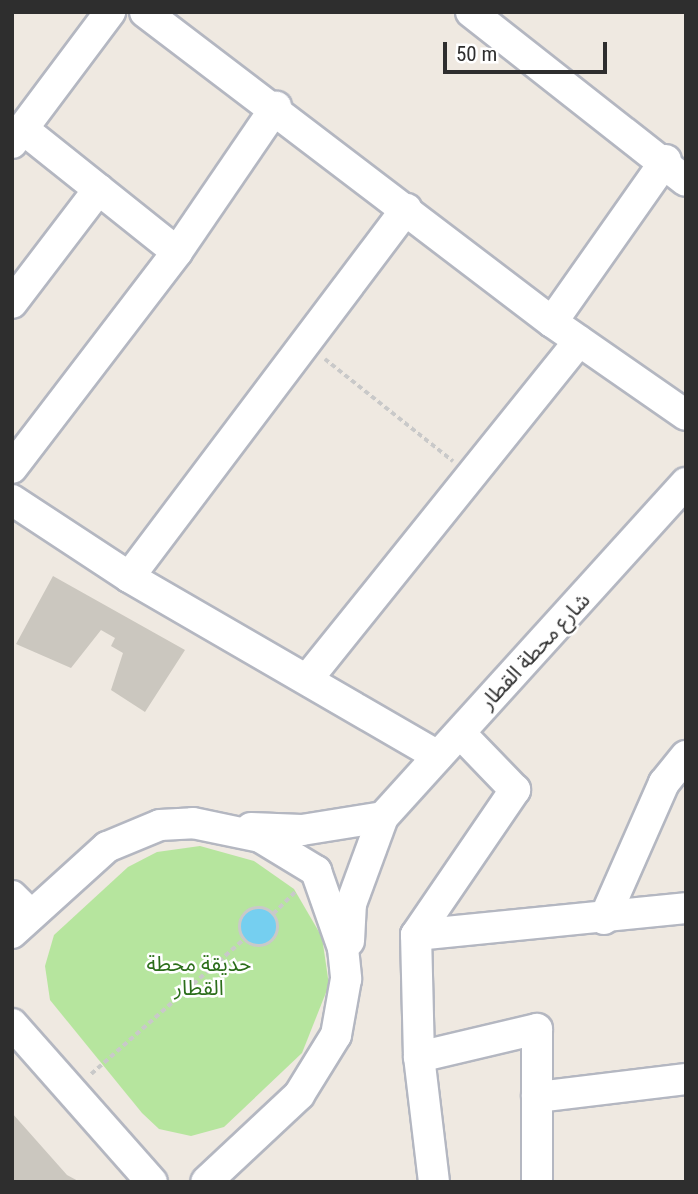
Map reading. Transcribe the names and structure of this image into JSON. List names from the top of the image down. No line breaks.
{"streets":{"street":["شارع محطة القطار"]},"parks":["حديقة محطة القطار"],"scale_bar":"50 m"}
